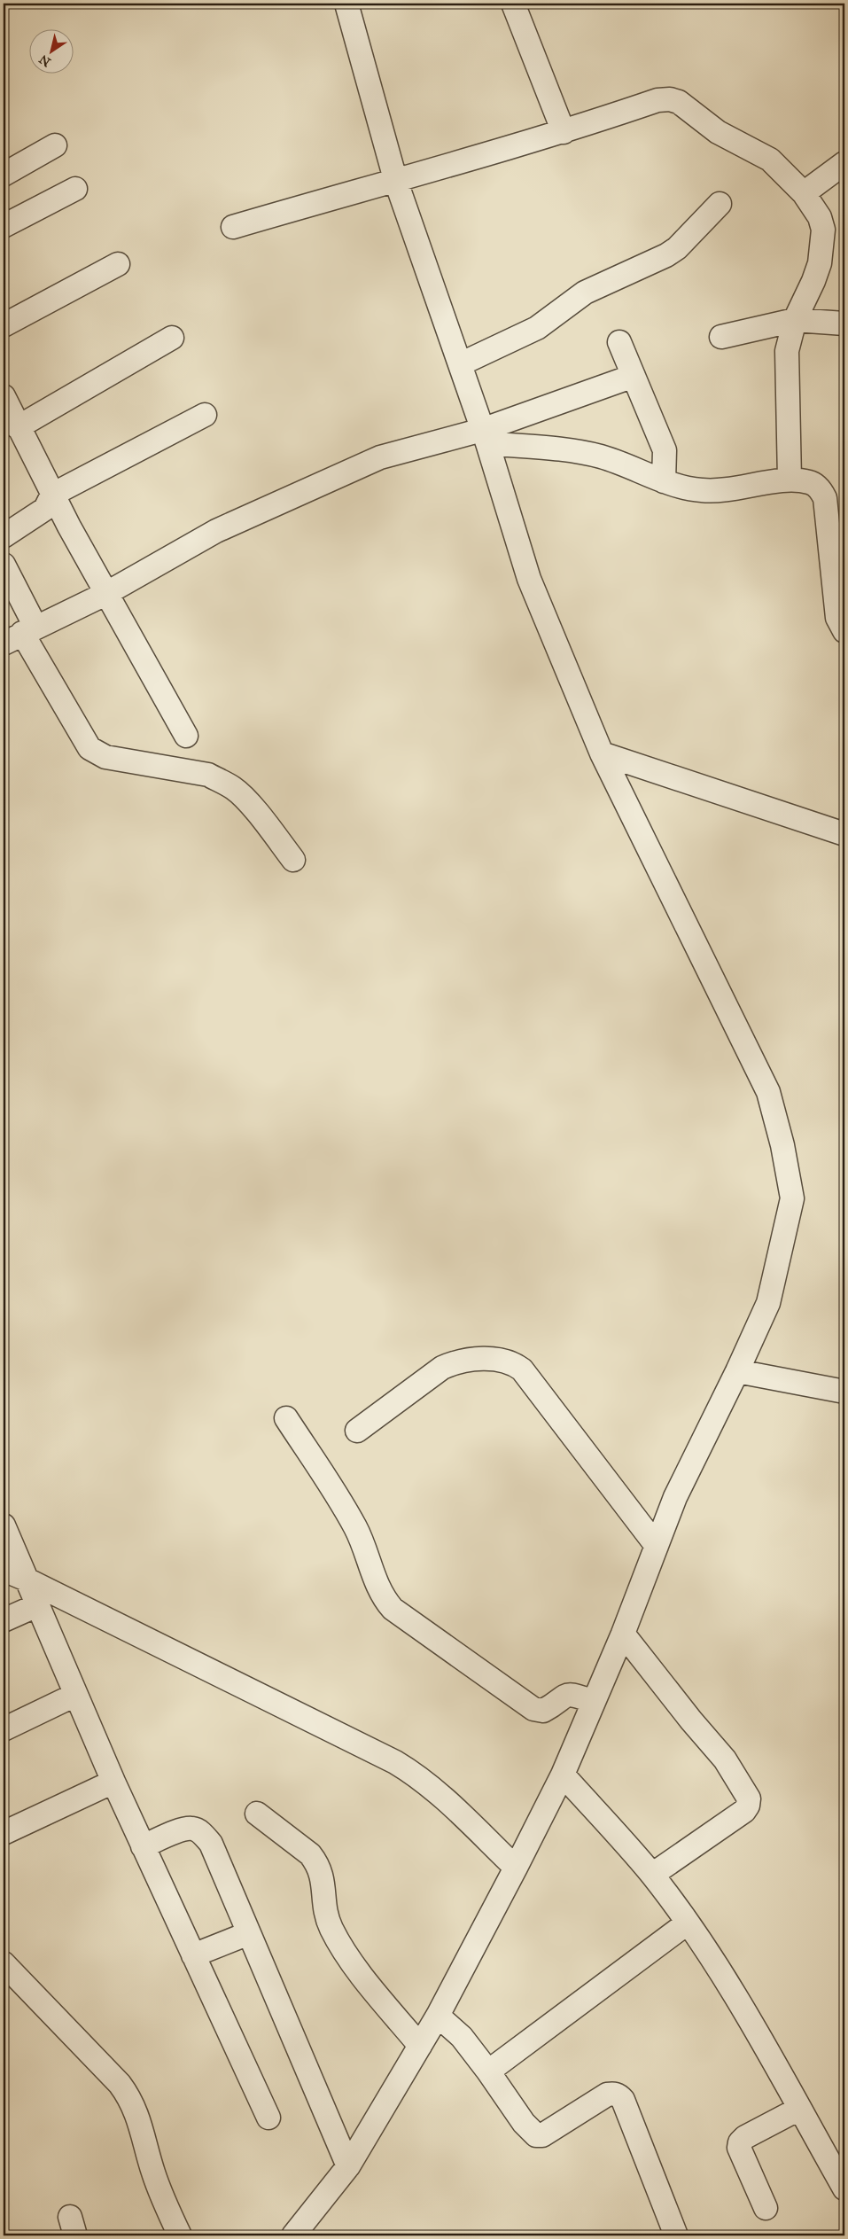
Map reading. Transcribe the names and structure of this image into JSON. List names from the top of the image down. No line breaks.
{"north":"bottom left"}
